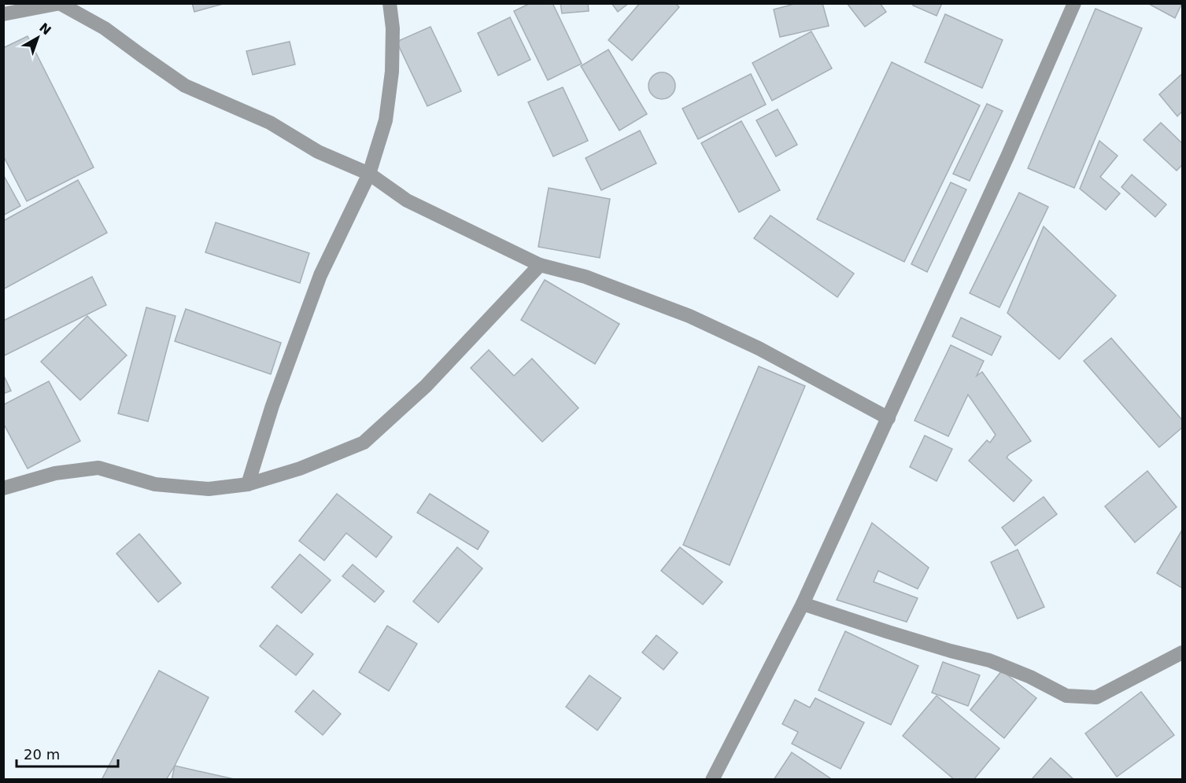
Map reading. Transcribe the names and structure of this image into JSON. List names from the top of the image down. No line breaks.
{"scale_bar":"20 m","north":"top right"}
